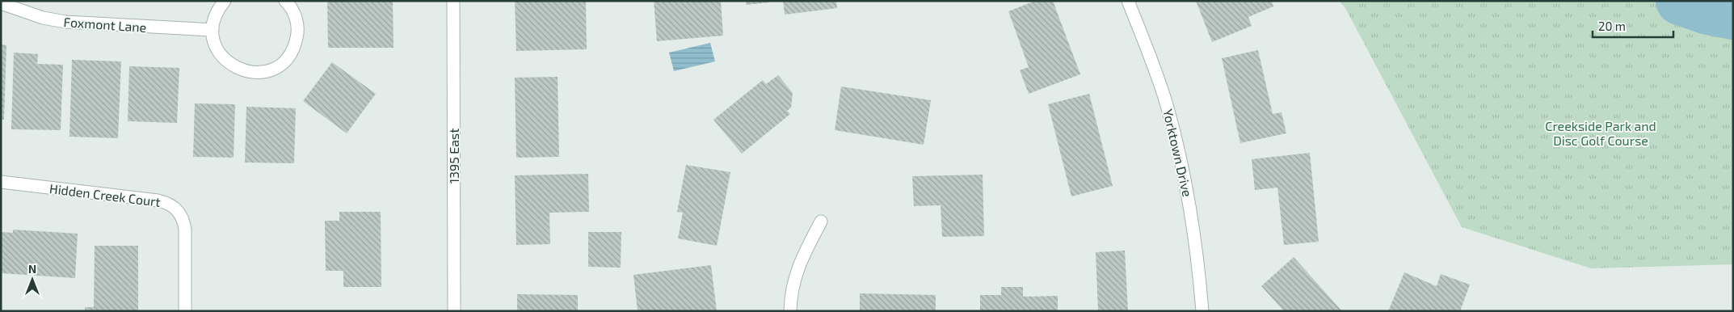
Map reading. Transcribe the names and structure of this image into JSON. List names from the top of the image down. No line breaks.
{"streets":{"street":["Foxmont Lane","Yorktown Drive","1395 East","Hidden Creek Court"]},"parks":["Creekside Park and Disc Golf Course"],"scale_bar":"20 m","north":"top"}
